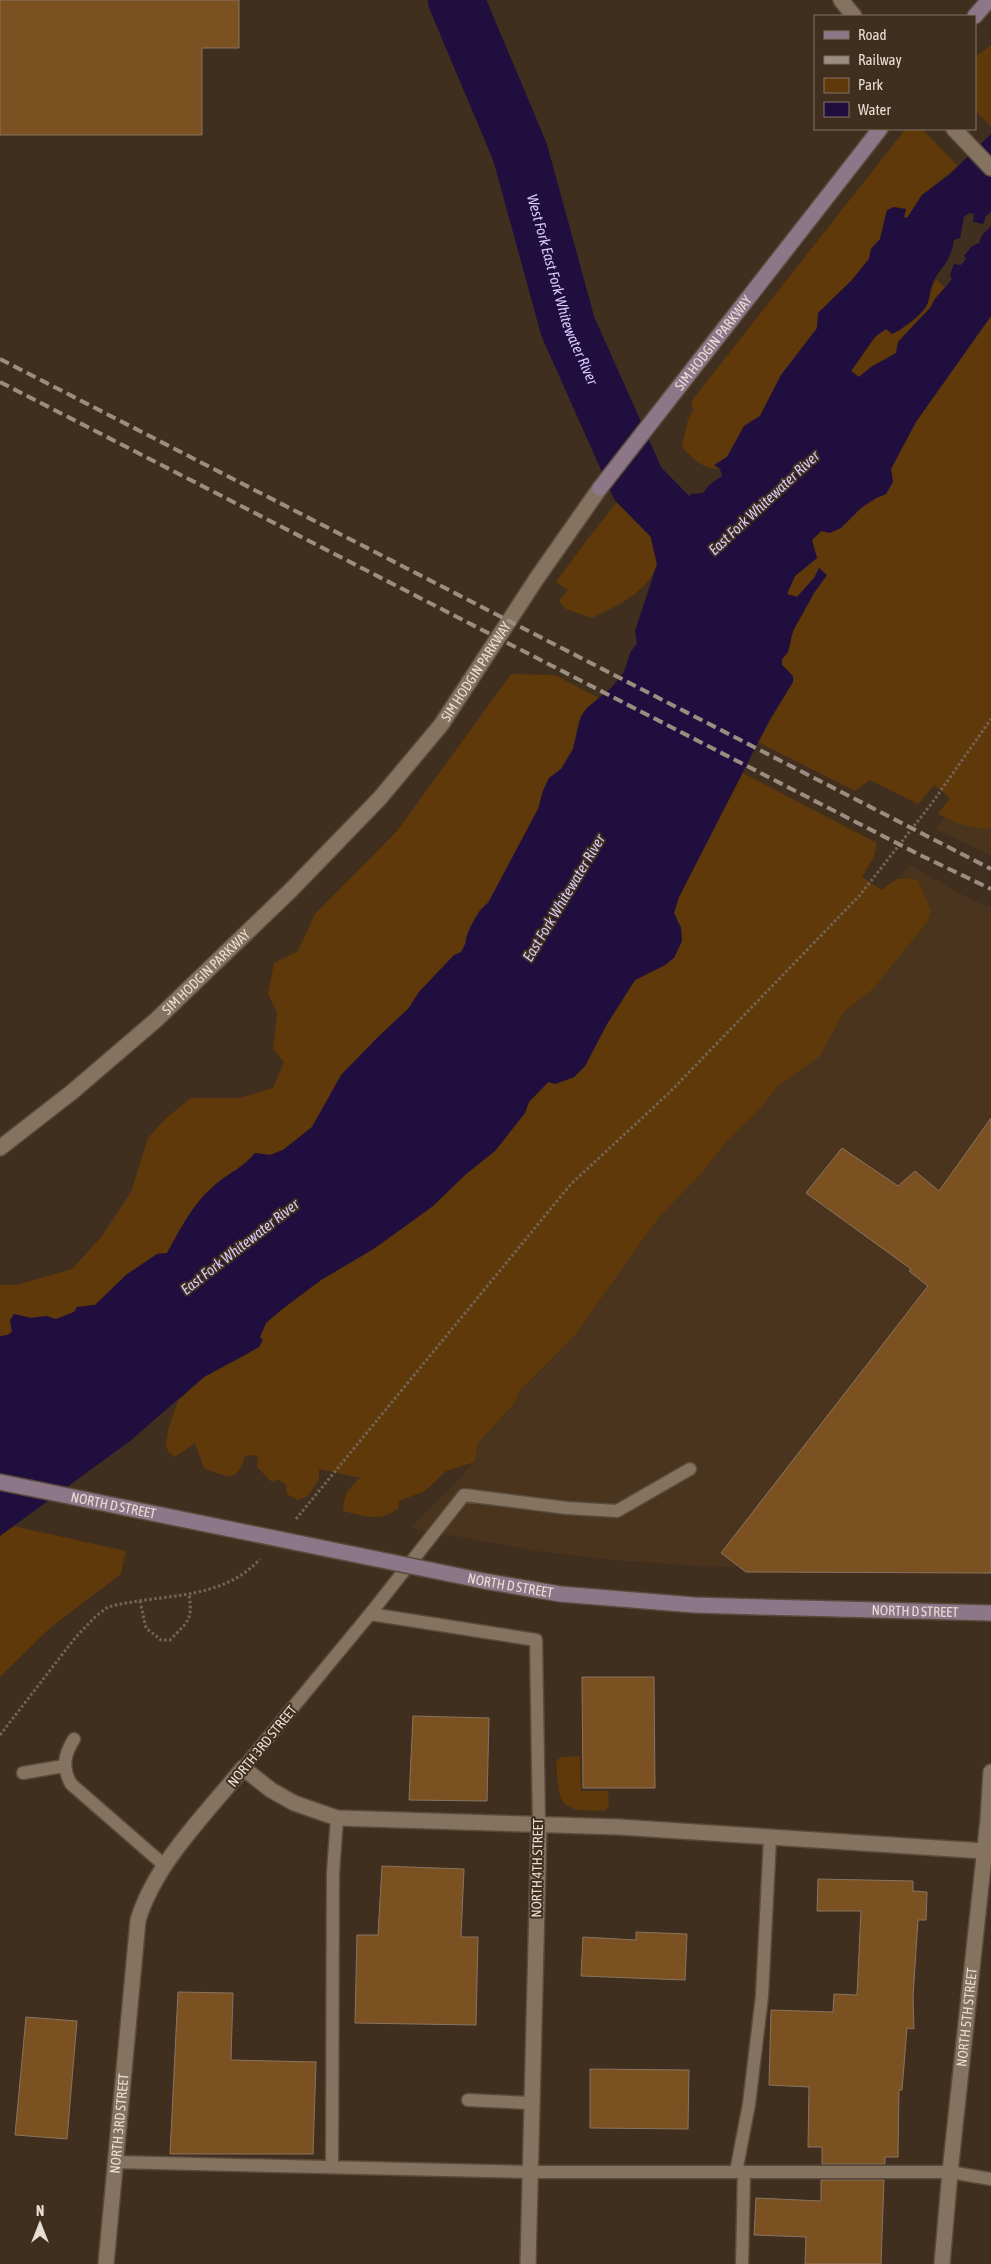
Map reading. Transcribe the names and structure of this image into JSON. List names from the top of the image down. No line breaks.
{"streets":{"street":["SIM HODGIN PARKWAY","NORTH D STREET","NORTH 3RD STREET","NORTH 4TH STREET","NORTH 5TH STREET"]},"crossings":[["NORTH 3RD STREET","NORTH 4TH STREET"]],"water":["West Fork East Fork Whitewater River","East Fork Whitewater River"],"legend":["Road","Railway","Park","Water"],"north":"top"}
